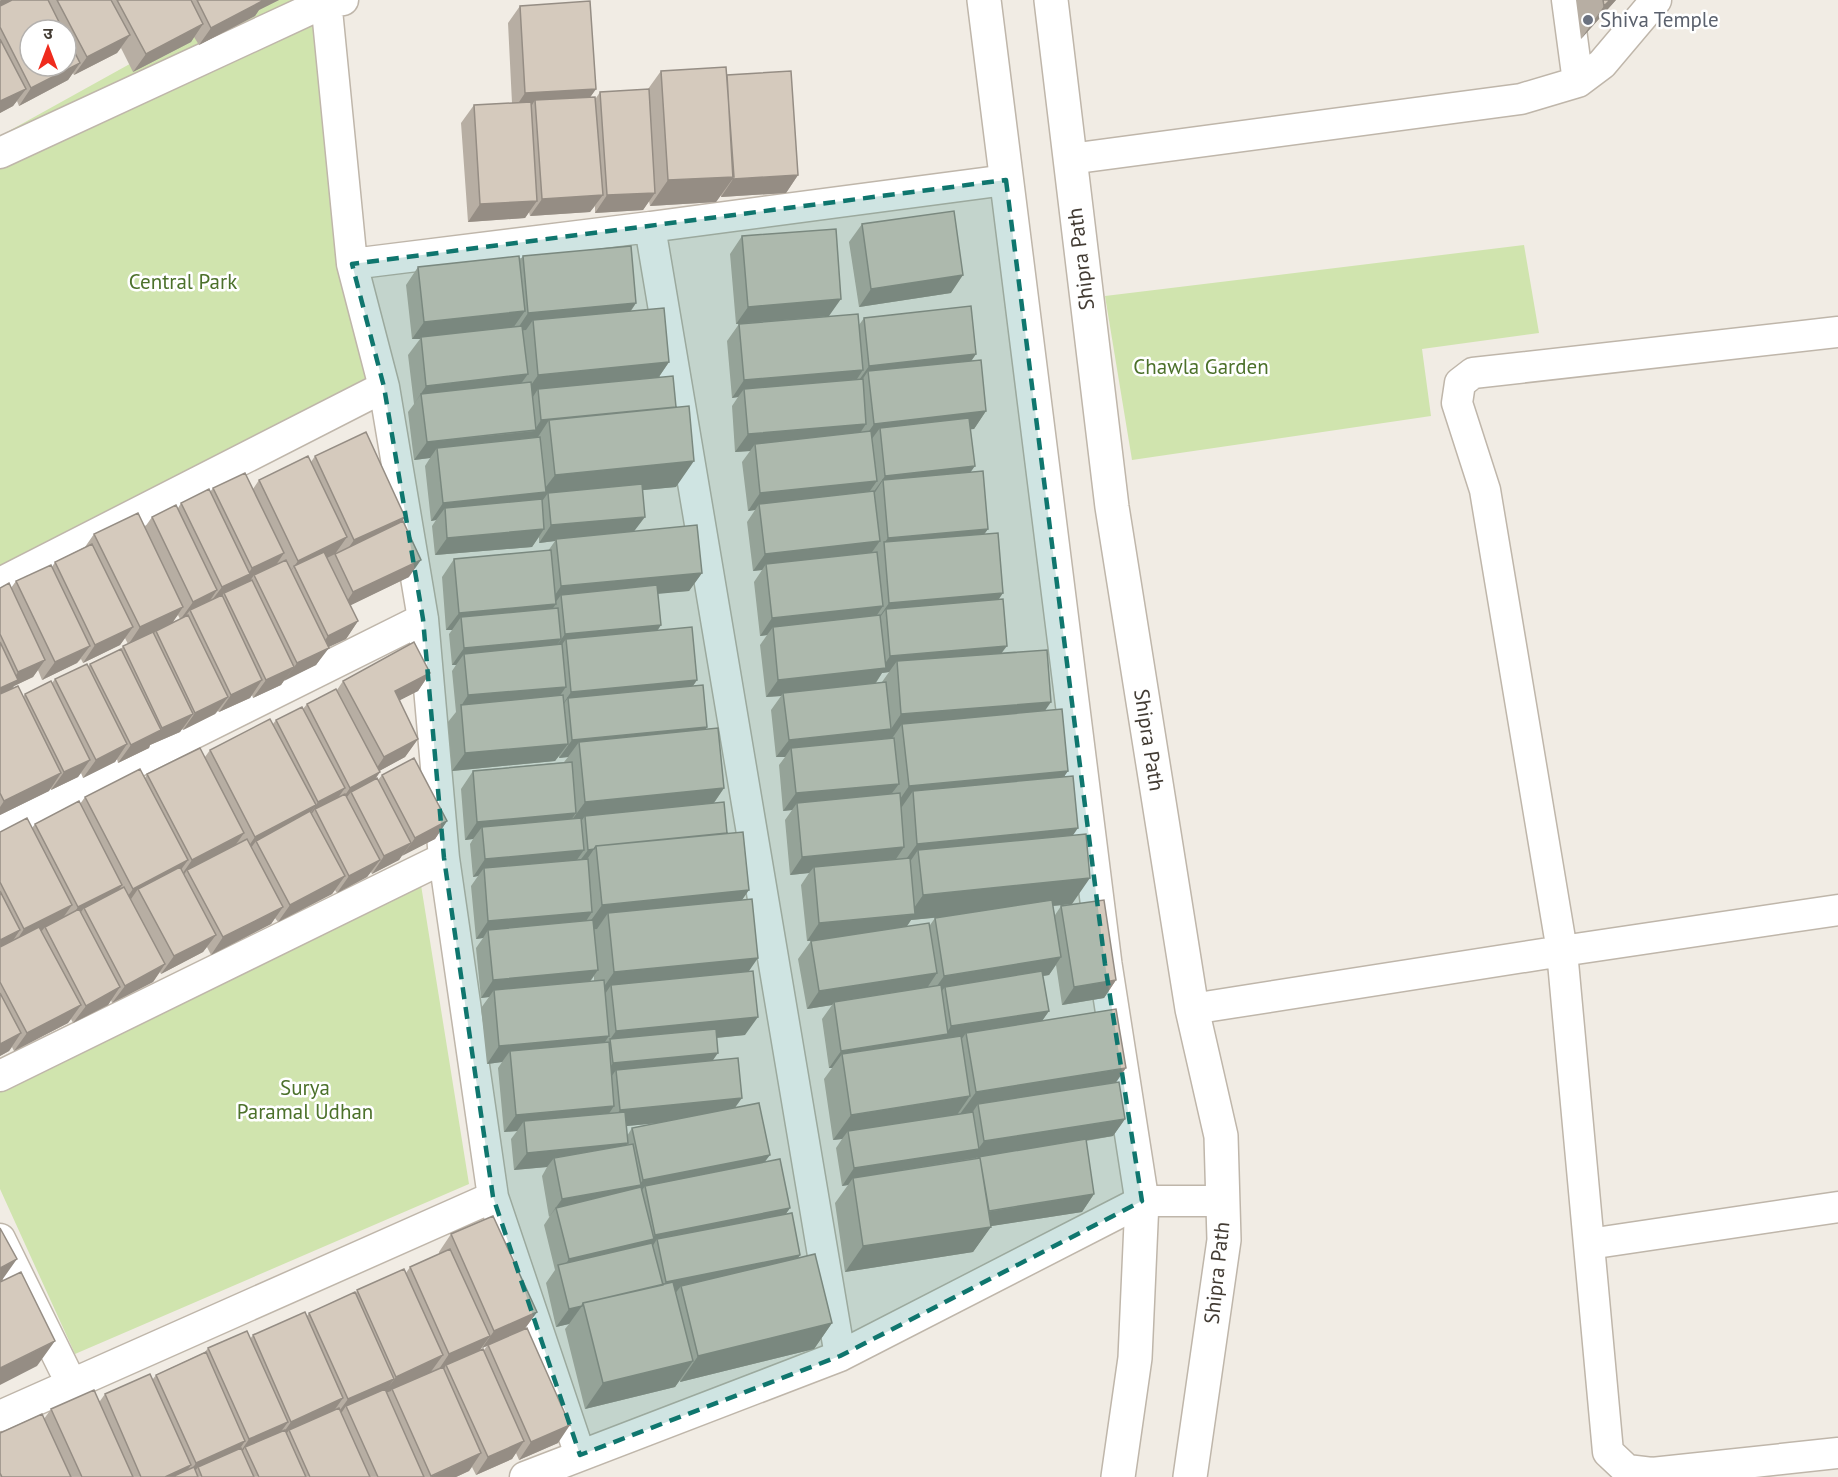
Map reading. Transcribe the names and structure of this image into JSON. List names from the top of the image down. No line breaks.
{"streets":{"street":["Shipra Path"]},"parks":["Central Park","Chawla Garden","Surya Paramal Udhan"],"places":["Shiva Temple"],"north":"top"}
